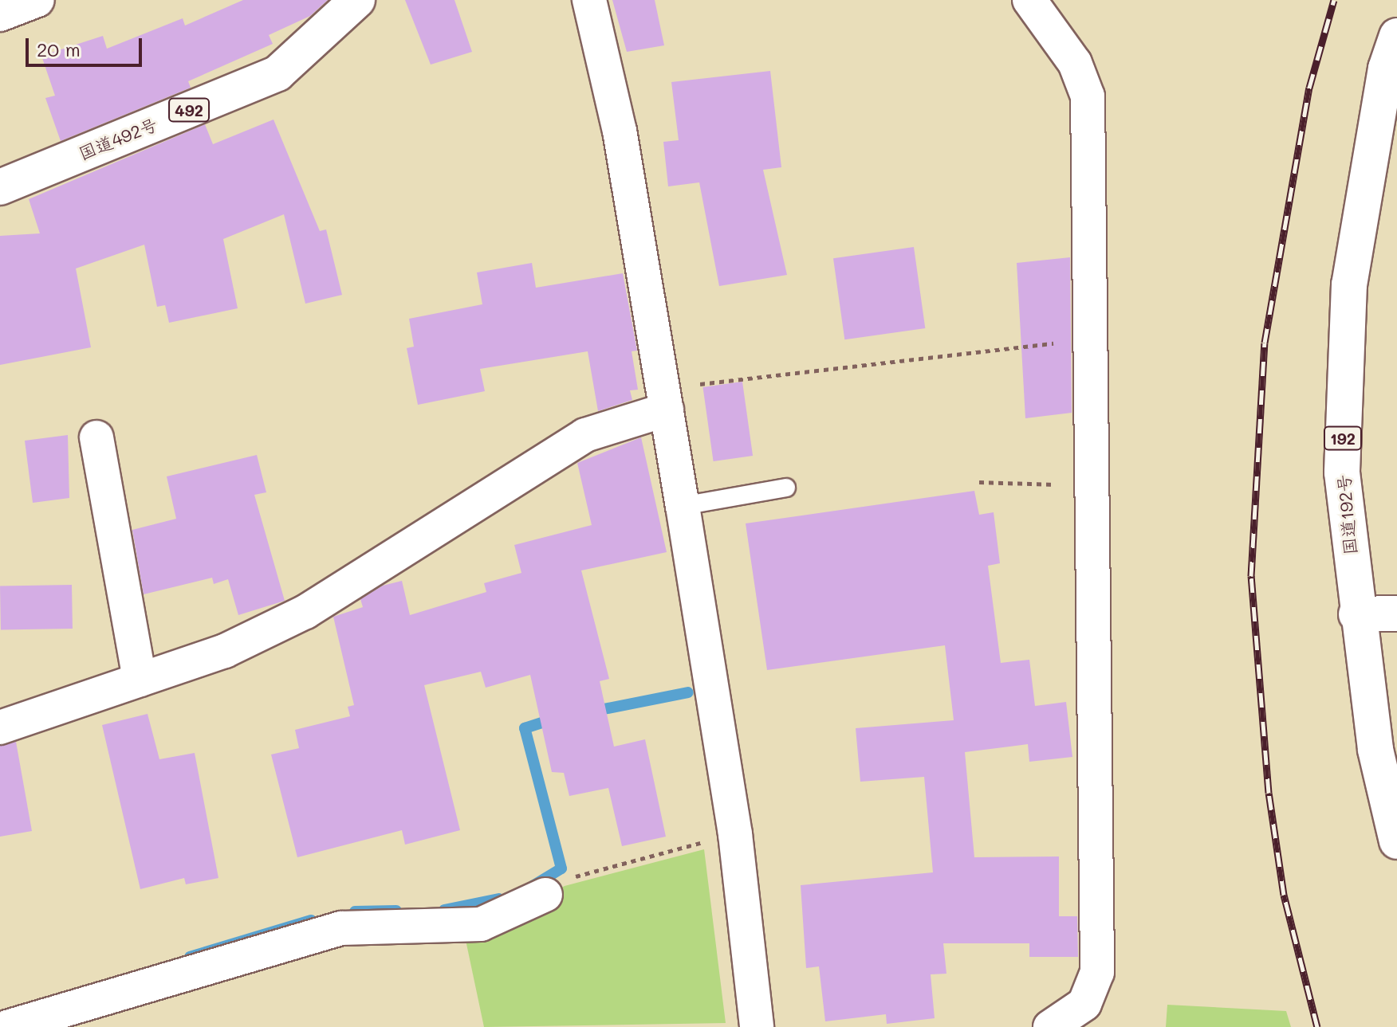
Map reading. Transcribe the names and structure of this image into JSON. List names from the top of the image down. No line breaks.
{"streets":{"highway":["492","国道492号","192","国道192号"]},"scale_bar":"20 m"}
